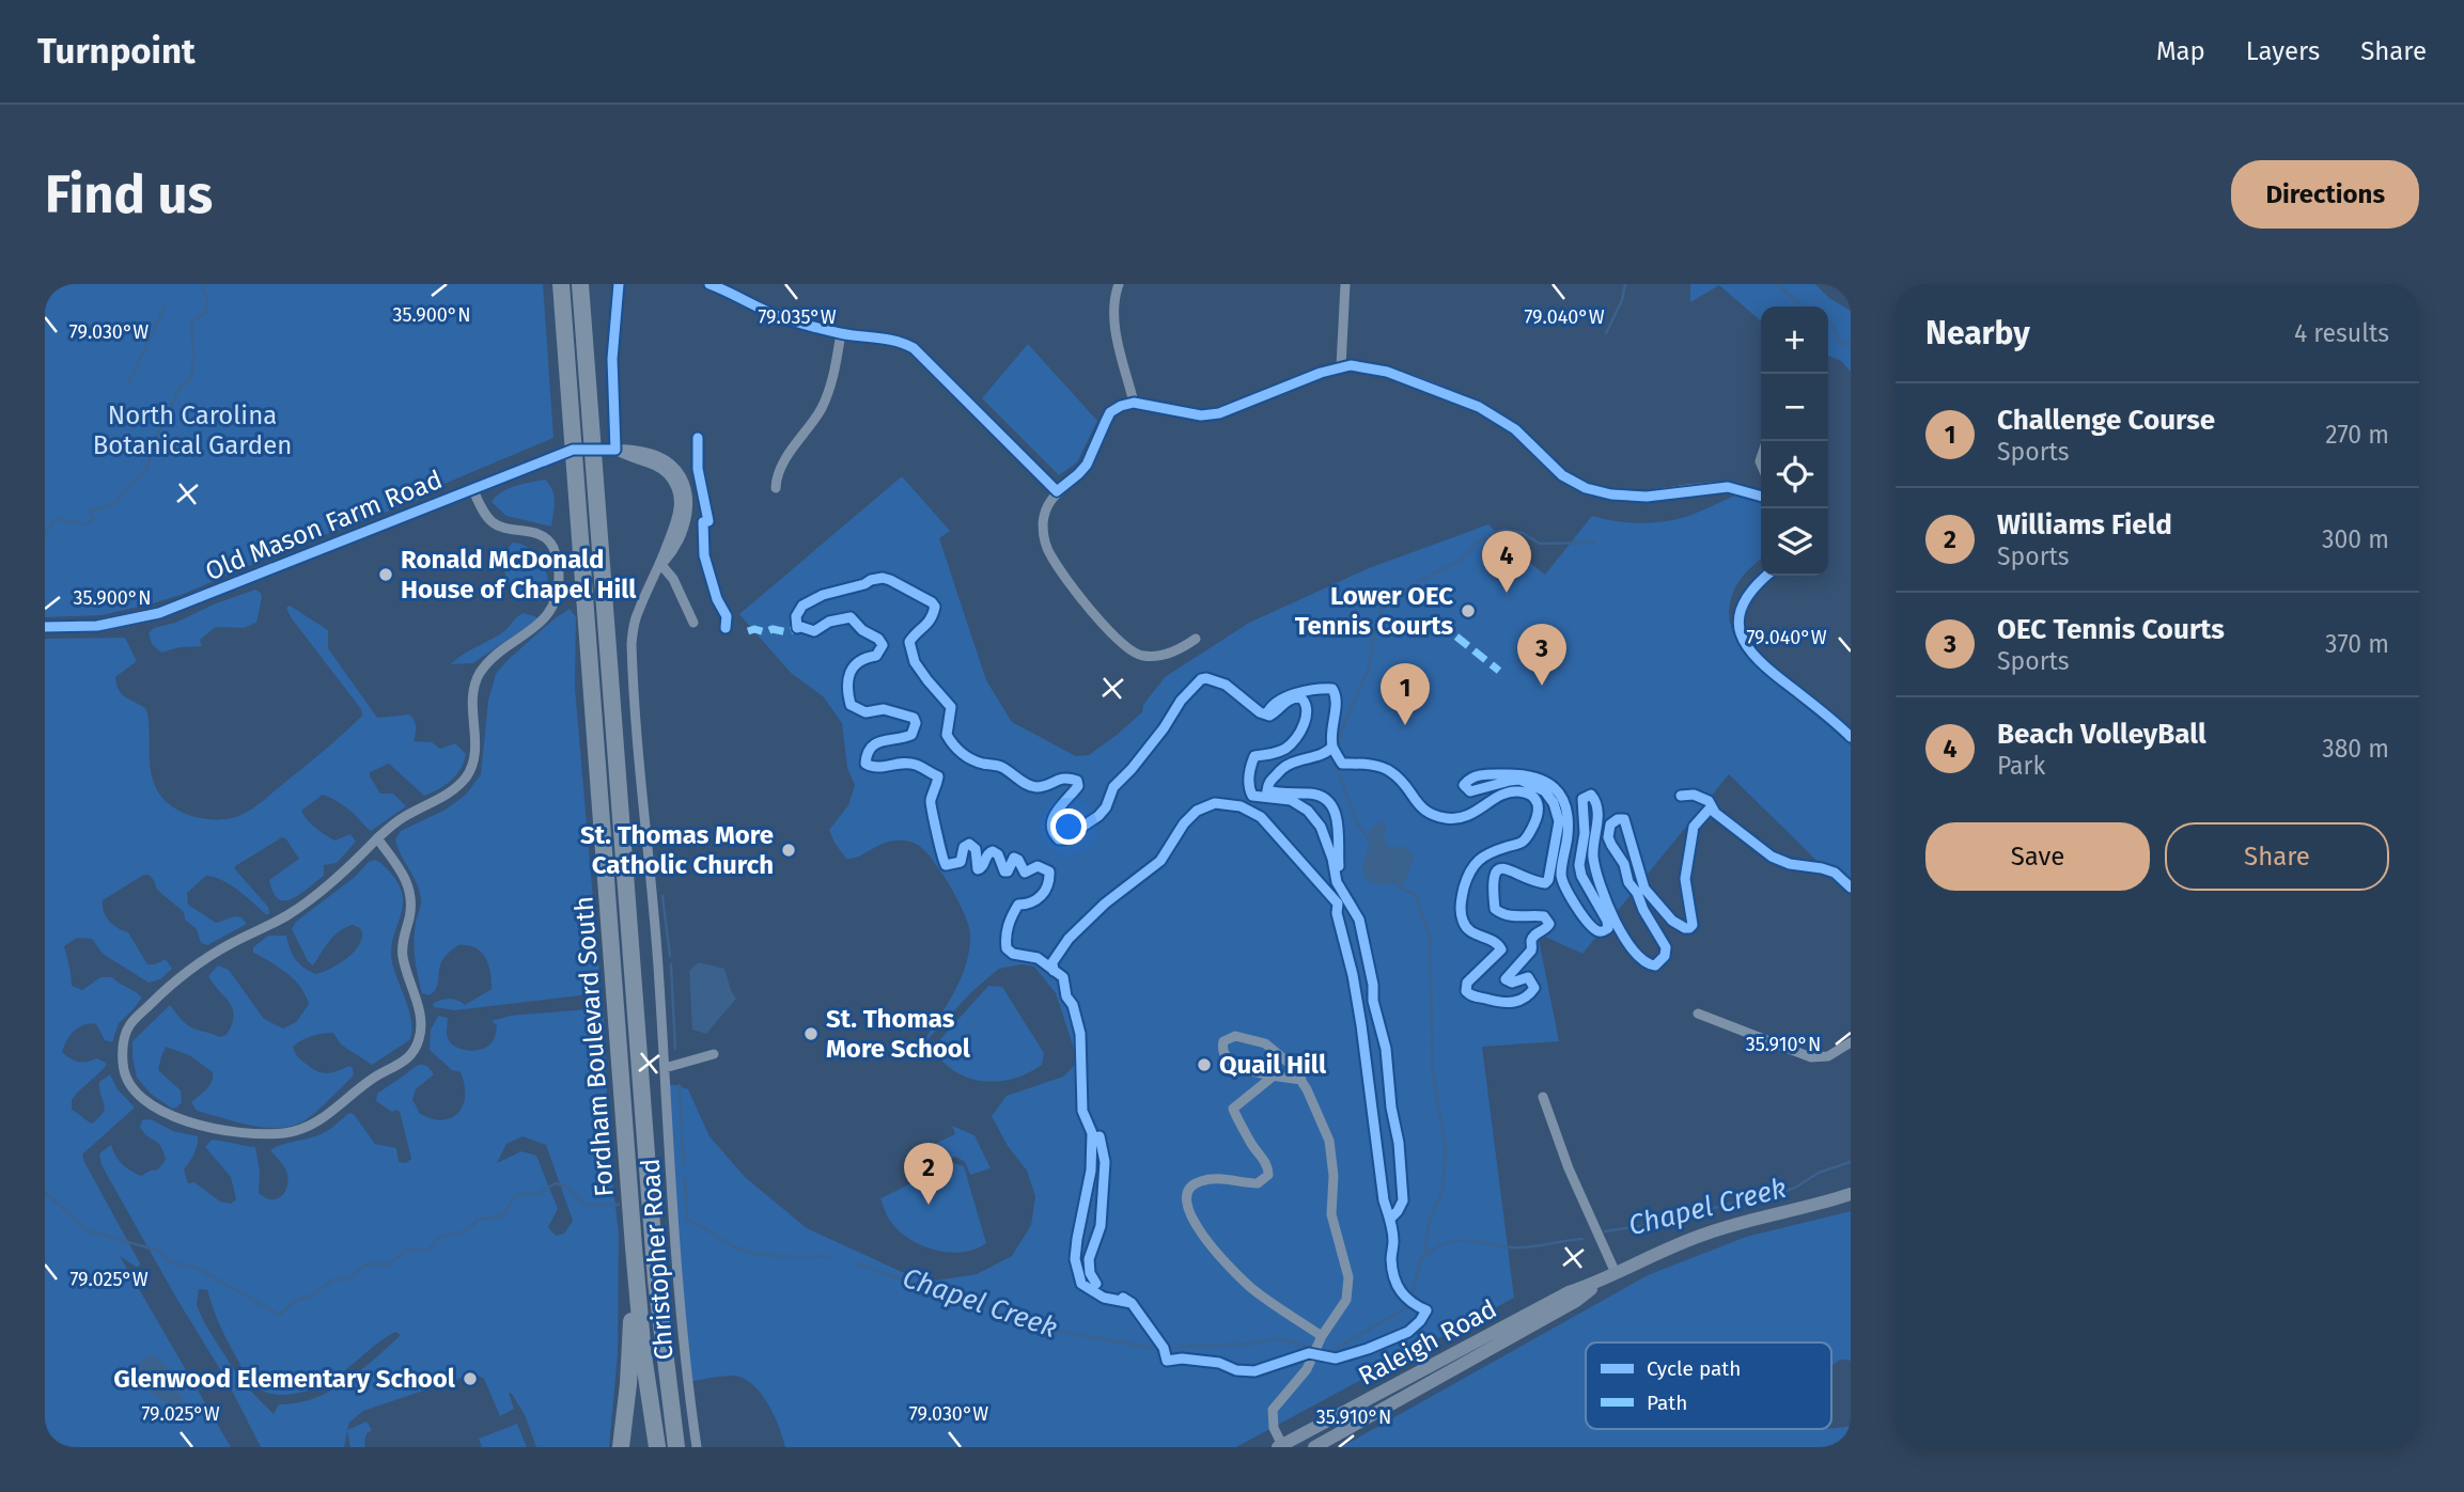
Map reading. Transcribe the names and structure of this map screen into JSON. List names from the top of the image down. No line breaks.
{"streets":{"highway":["Fordham Boulevard South"],"main road":["Old Mason Farm Road","Raleigh Road"],"street":["Christopher Road"]},"crossings":[["Old Mason Farm Road","Fordham Boulevard South"],["Old Mason Farm Road","Christopher Road"]],"water":["Chapel Creek"],"parks":["North Carolina Botanical Garden"],"places":["Ronald McDonald House of Chapel Hill","Lower OEC Tennis Courts","St. Thomas More Catholic Church","St. Thomas More School","Quail Hill","Glenwood Elementary School"],"legend":["Cycle path","Path"],"page":{"header":"Turnpoint","nav":["Map","Layers","Share"],"buttons":["Directions",["Save","Share"]],"title":"Find us","heading":["Nearby","4 results"],"map_buttons":["+","−"],"list":[{"mark":"1","name":"Challenge Course","note":"Sports","value":"270 m"},{"mark":"2","name":"Williams Field","note":"Sports","value":"300 m"},{"mark":"3","name":"OEC Tennis Courts","note":"Sports","value":"370 m"},{"mark":"4","name":"Beach VolleyBall","note":"Park","value":"380 m"}],"pins":["4","3","1","2"]},"coordinates":["35.900°N","79.035°W","79.040°W","79.030°W","35.910°N","79.025°W"]}
